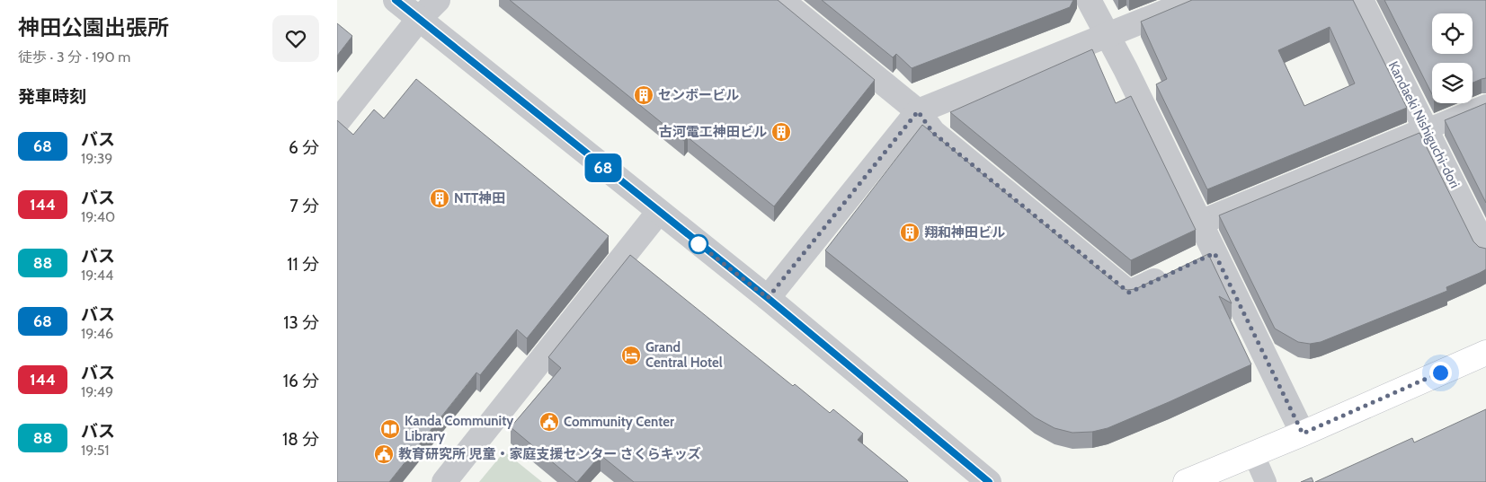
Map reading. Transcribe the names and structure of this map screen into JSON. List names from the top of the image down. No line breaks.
{"streets":{"street":["Kandaeki Nishiguchi-dori"]},"places":{"building":["センボービル","古河電工神田ビル","NTT神田","翔和神田ビル"],"hotel":["Grand Central Hotel"],"public building":["Community Center","教育研究所 児童・家庭支援センター さくらキッズ"],"library":["Kanda Community Library"]},"lines":["bus line 68"],"page":{"heading":[["神田公園出張所","徒歩 · 3 分 · 190 m"],"発車時刻"],"on_map":"68","list":[{"mark":"68","name":"バス","note":"19:39","value":"6 分"},{"mark":"144","name":"バス","note":"19:40","value":"7 分"},{"mark":"88","name":"バス","note":"19:44","value":"11 分"},{"mark":"68","name":"バス","note":"19:46","value":"13 分"},{"mark":"144","name":"バス","note":"19:49","value":"16 分"},{"mark":"88","name":"バス","note":"19:51","value":"18 分"}]}}
